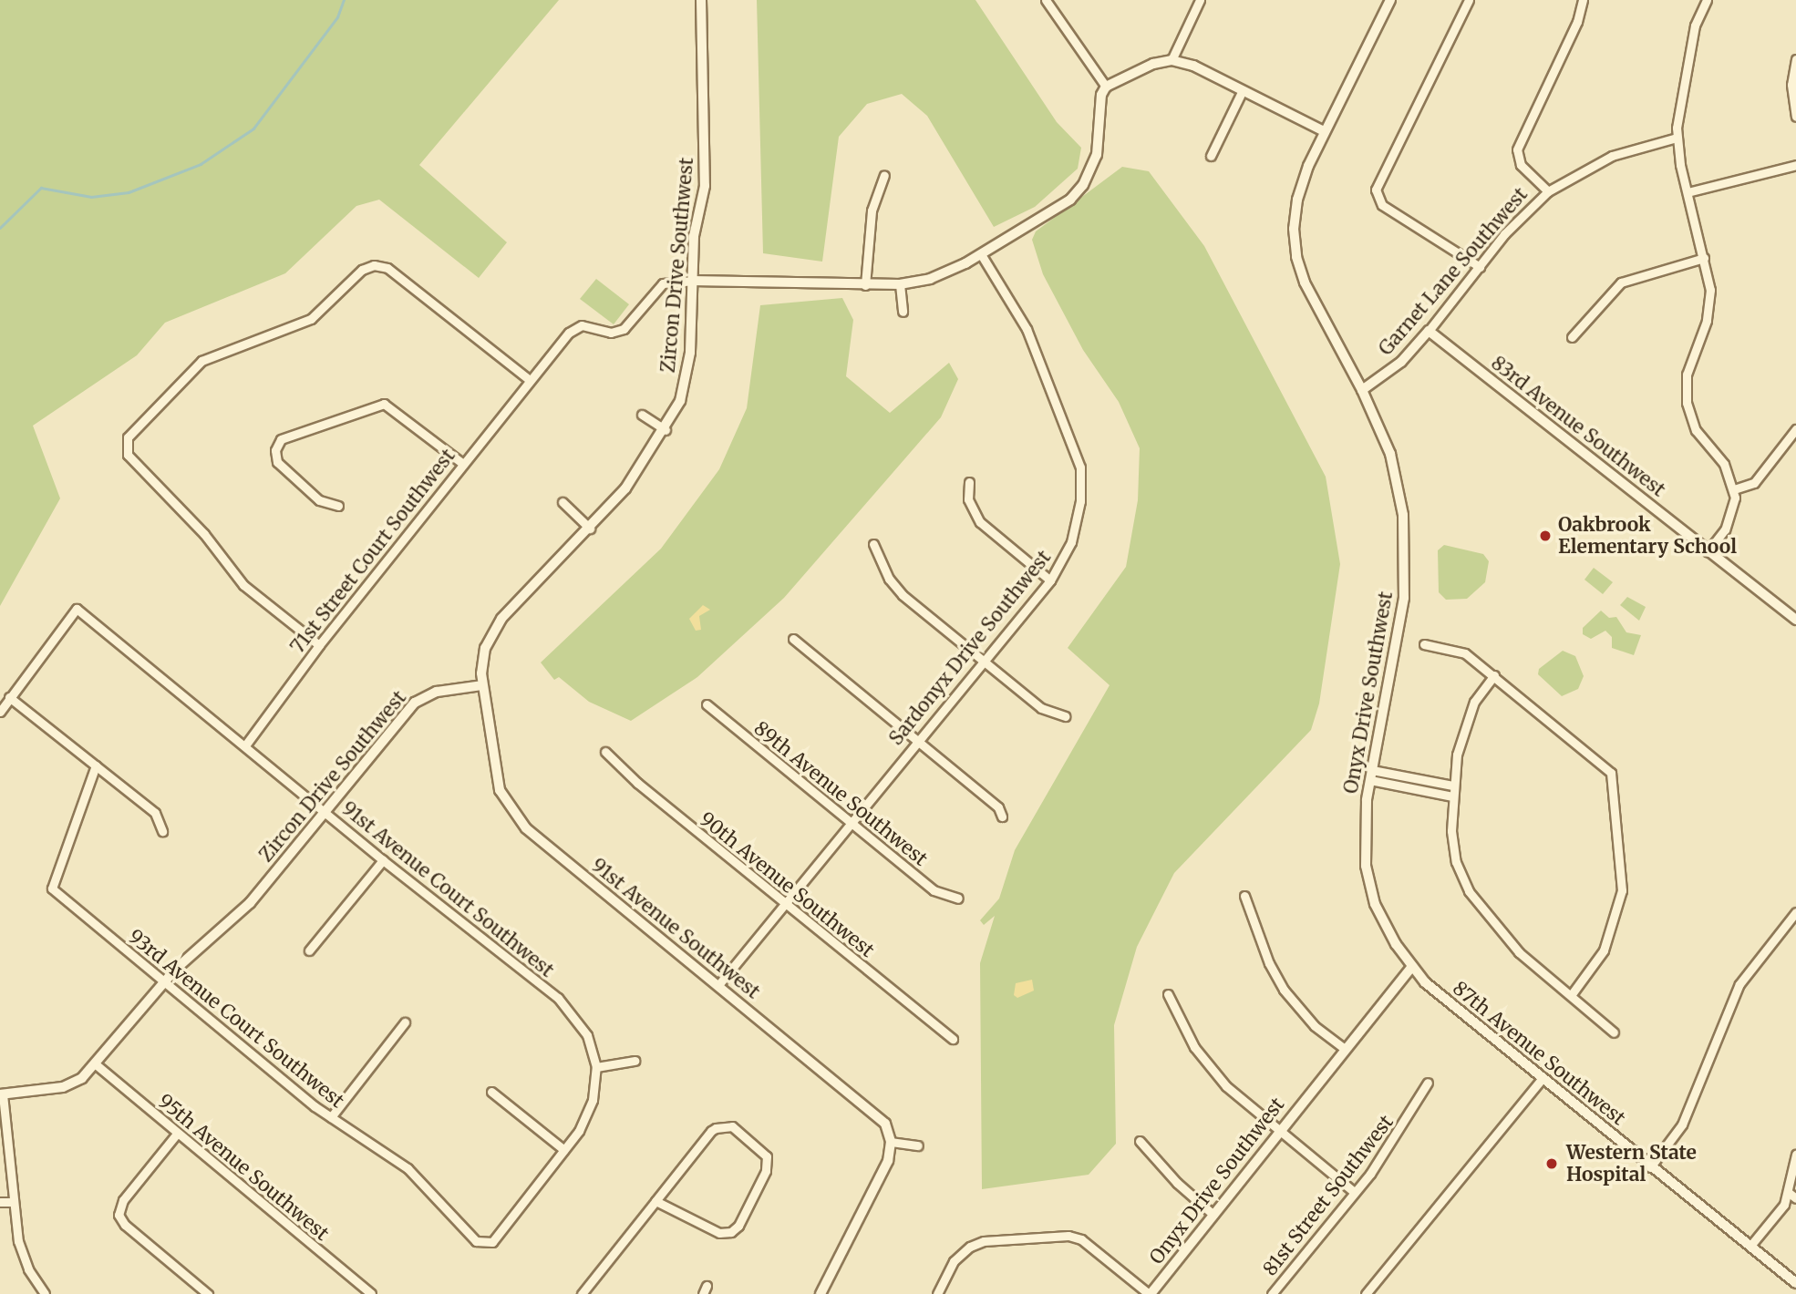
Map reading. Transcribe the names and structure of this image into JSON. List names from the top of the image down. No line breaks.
{"streets":{"street":["Zircon Drive Southwest","Garnet Lane Southwest","83rd Avenue Southwest","71st Street Court Southwest","Sardonyx Drive Southwest","Onyx Drive Southwest","89th Avenue Southwest","90th Avenue Southwest","91st Avenue Court Southwest","91st Avenue Southwest","93rd Avenue Court Southwest","87th Avenue Southwest","95th Avenue Southwest","81st Street Southwest"]},"crossings":[["Zircon Drive Southwest","71st Street Court Southwest"],["Zircon Drive Southwest","91st Avenue Court Southwest"],["Zircon Drive Southwest","91st Avenue Southwest"],["Zircon Drive Southwest","93rd Avenue Court Southwest"],["Zircon Drive Southwest","95th Avenue Southwest"],["Garnet Lane Southwest","83rd Avenue Southwest"],["Garnet Lane Southwest","Onyx Drive Southwest"],["71st Street Court Southwest","91st Avenue Court Southwest"],["Sardonyx Drive Southwest","89th Avenue Southwest"],["Sardonyx Drive Southwest","90th Avenue Southwest"],["Sardonyx Drive Southwest","91st Avenue Southwest"],["Onyx Drive Southwest","87th Avenue Southwest"]],"places":["Oakbrook Elementary School","Western State Hospital"]}
